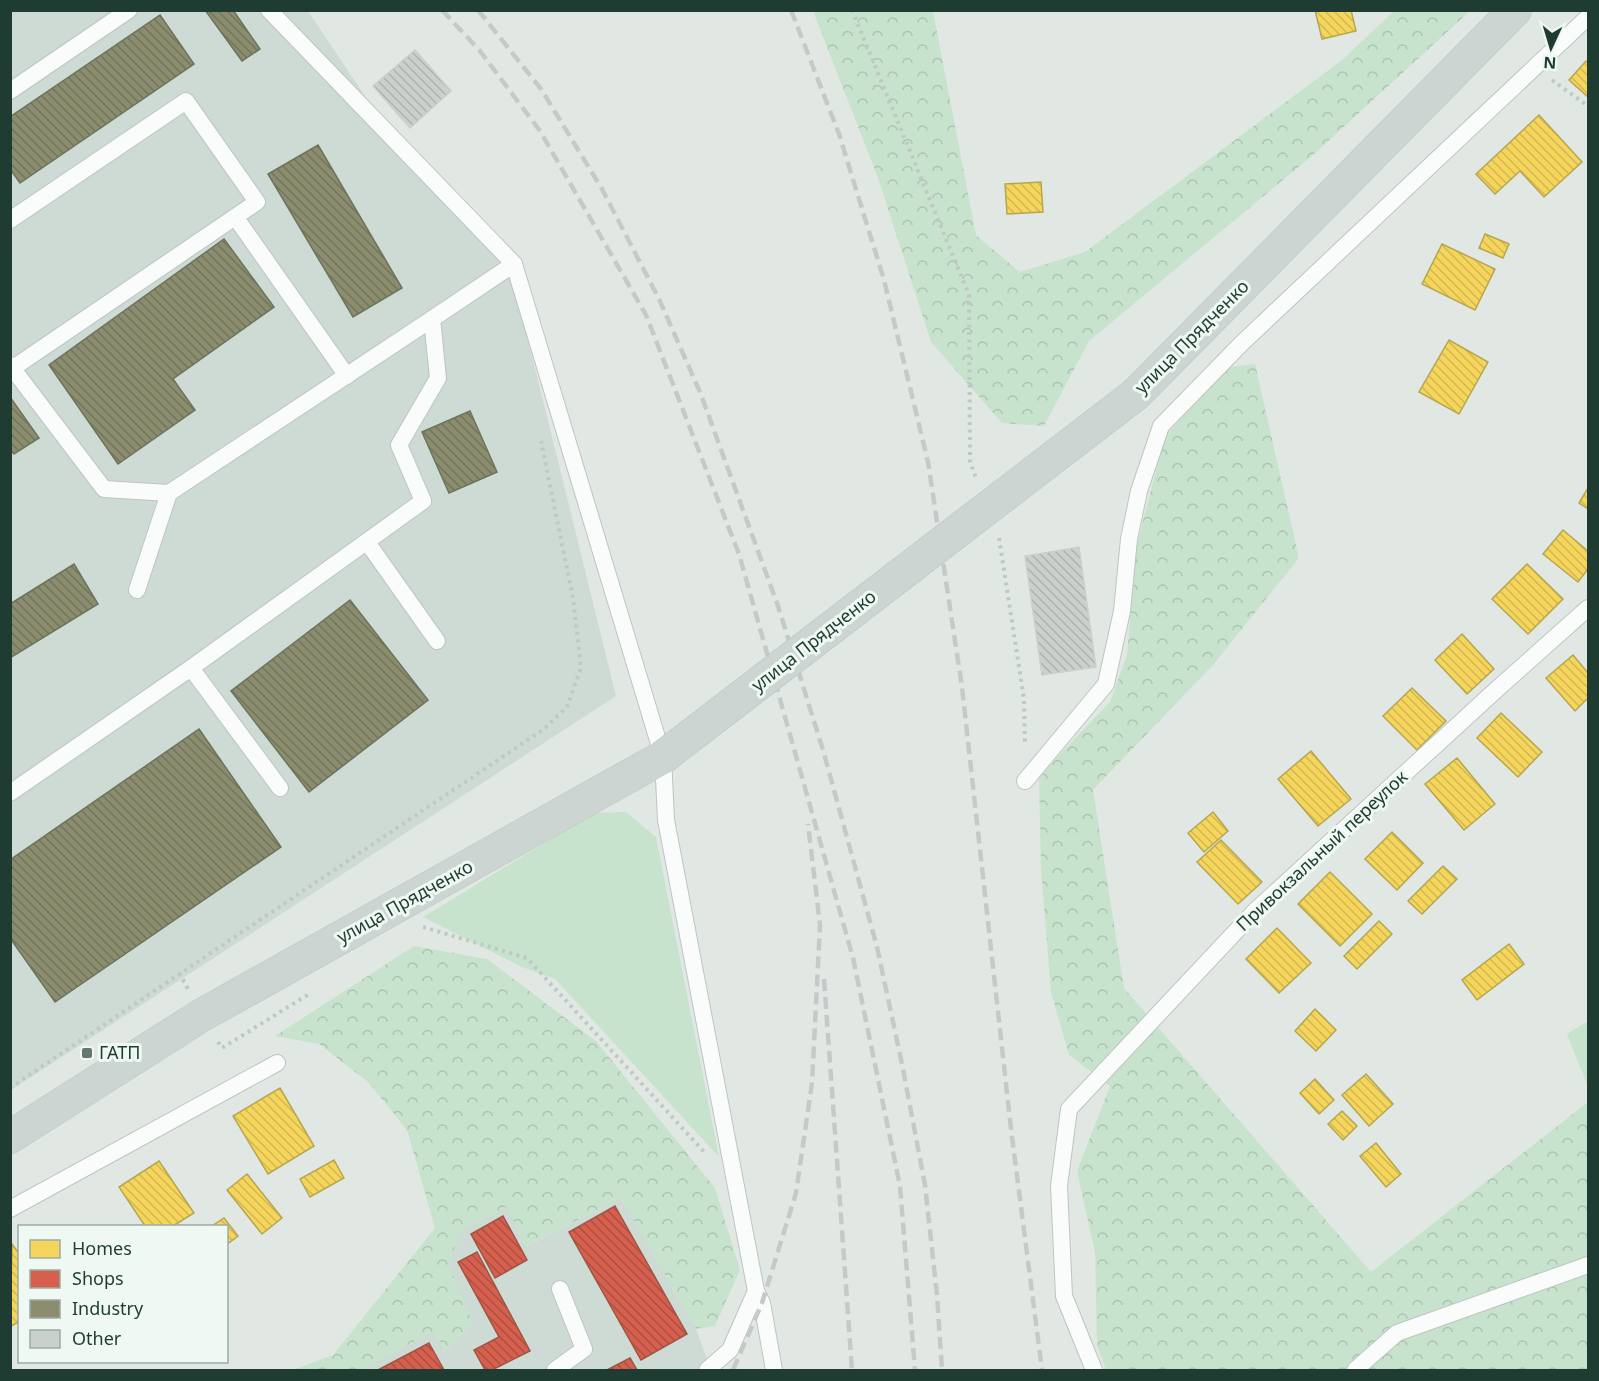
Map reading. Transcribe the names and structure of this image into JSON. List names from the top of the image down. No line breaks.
{"streets":{"main road":["улица Прядченко"],"lane":["Привокзальный переулок"]},"places":{"transit":["ГАТП"]},"legend":["Homes","Shops","Industry","Other"],"north":"bottom"}
